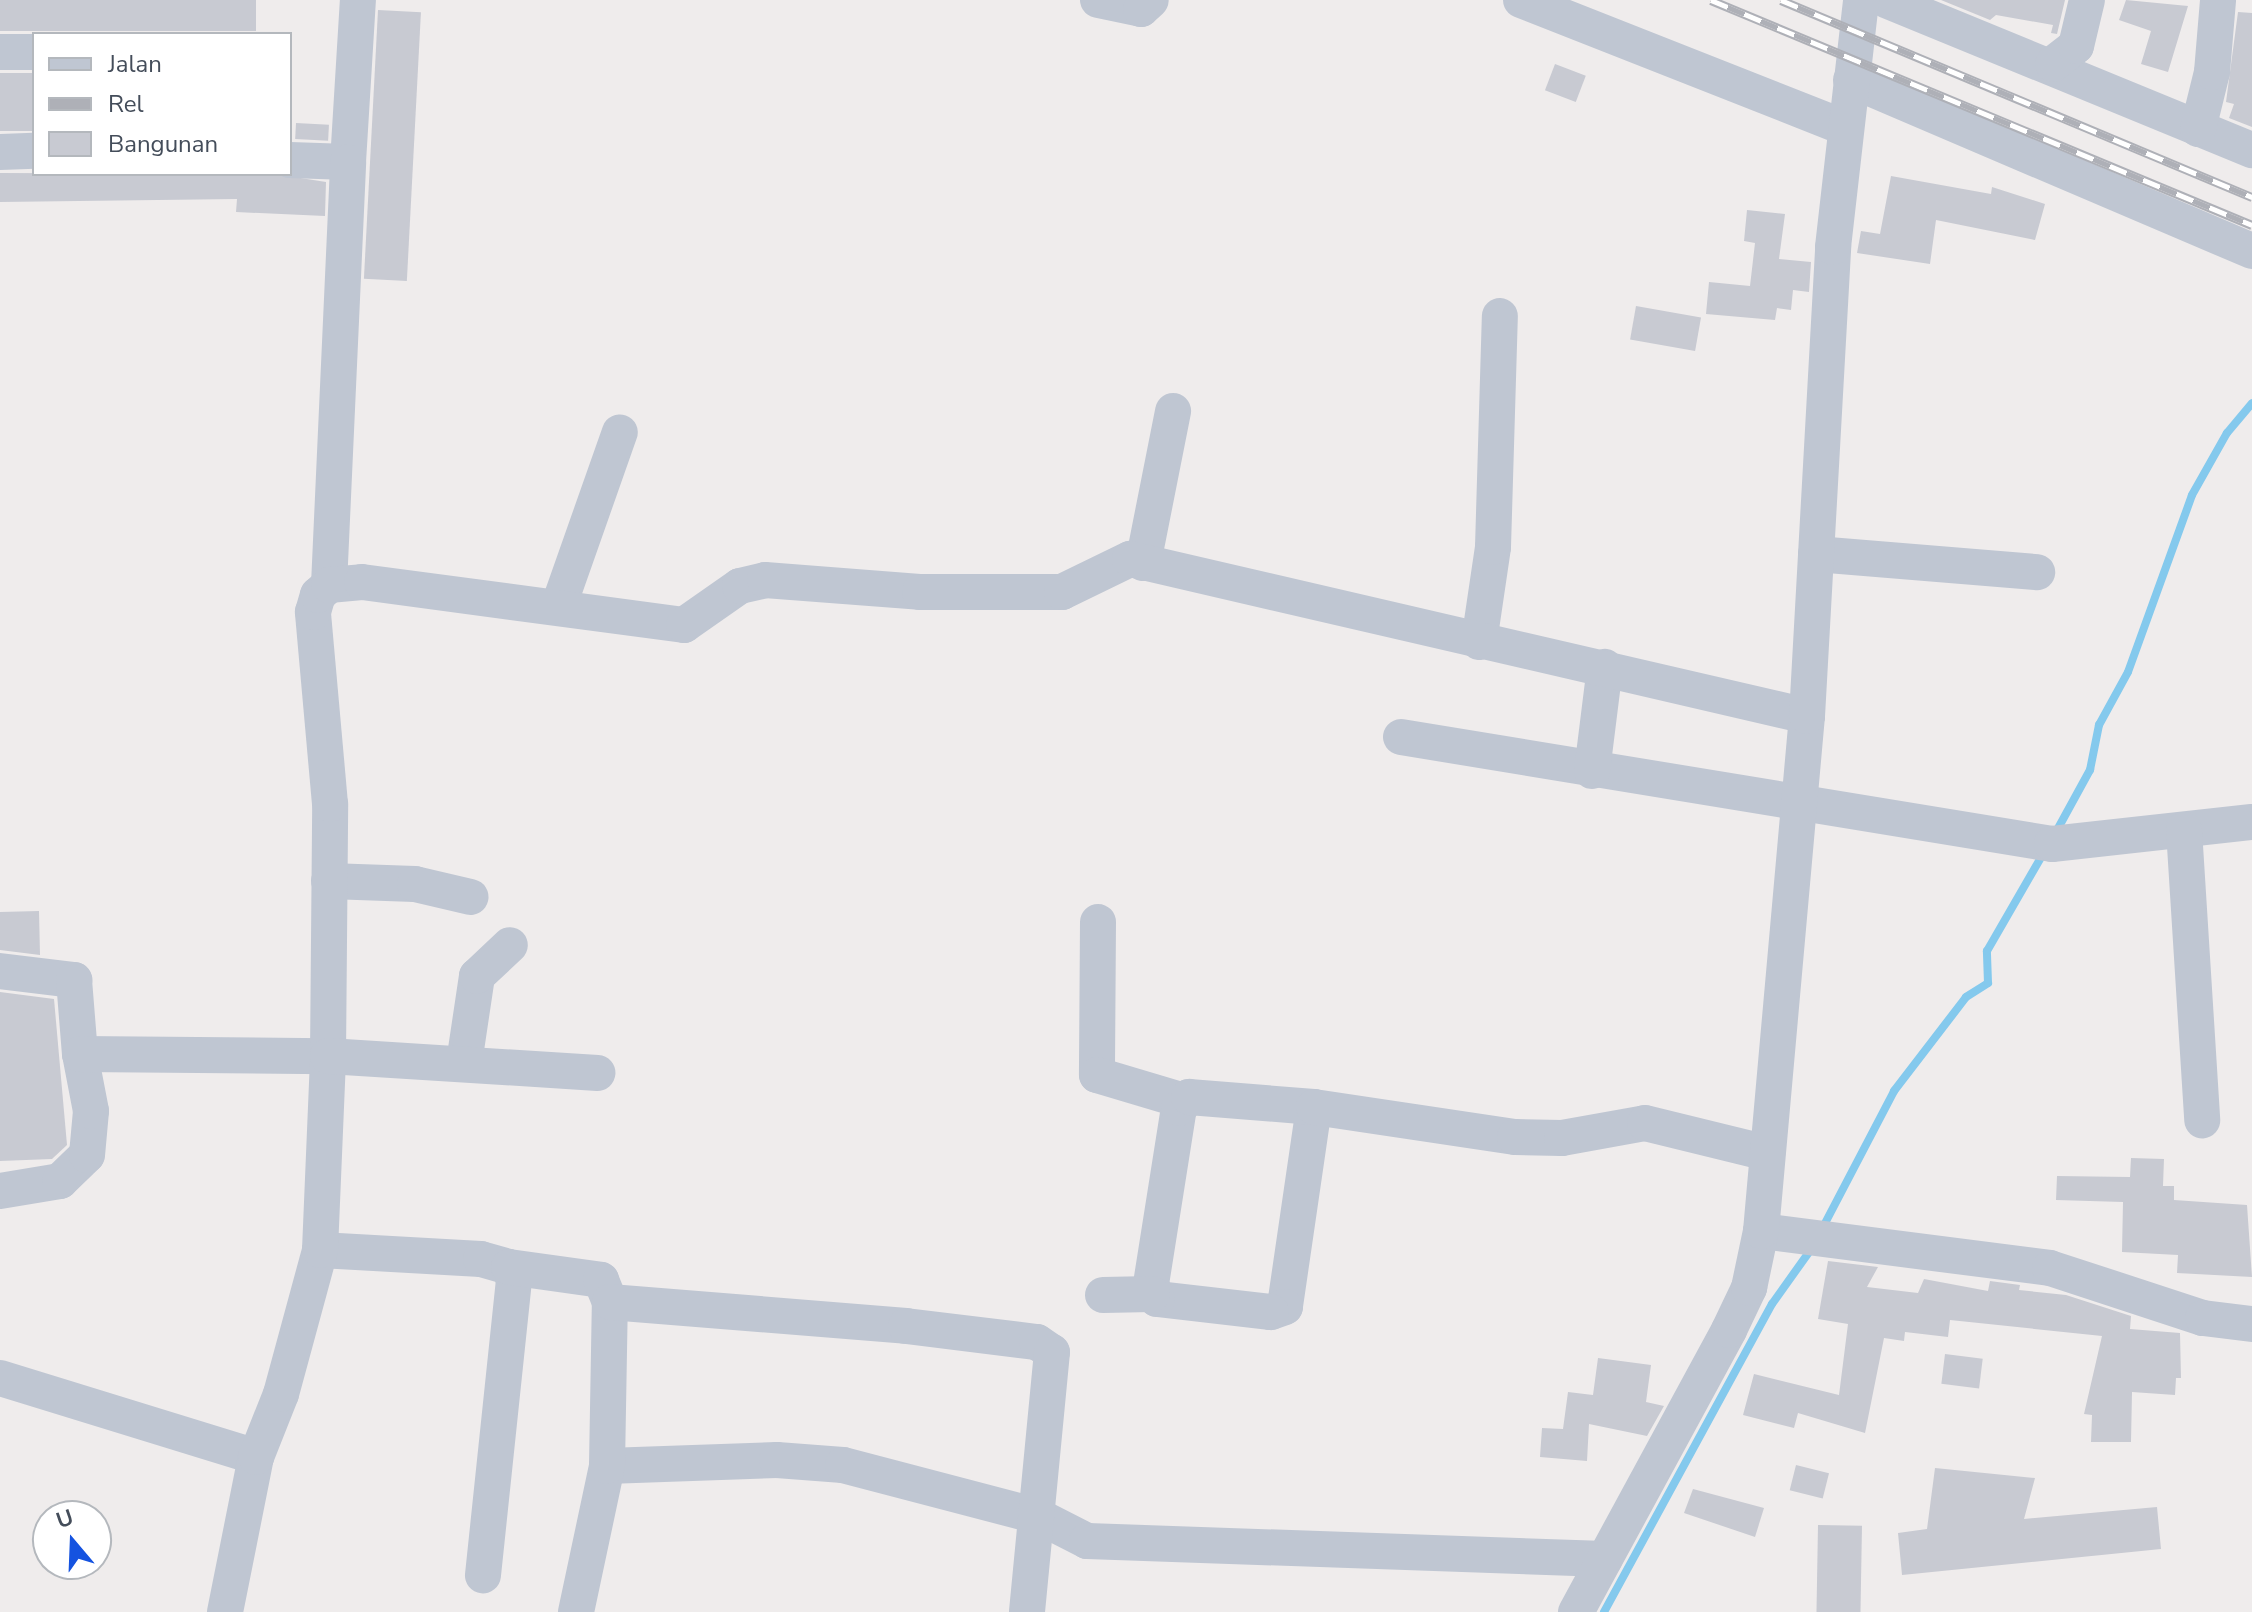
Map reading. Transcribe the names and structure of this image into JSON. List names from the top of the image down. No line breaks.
{"legend":["Jalan","Rel","Bangunan"],"north":"top"}
